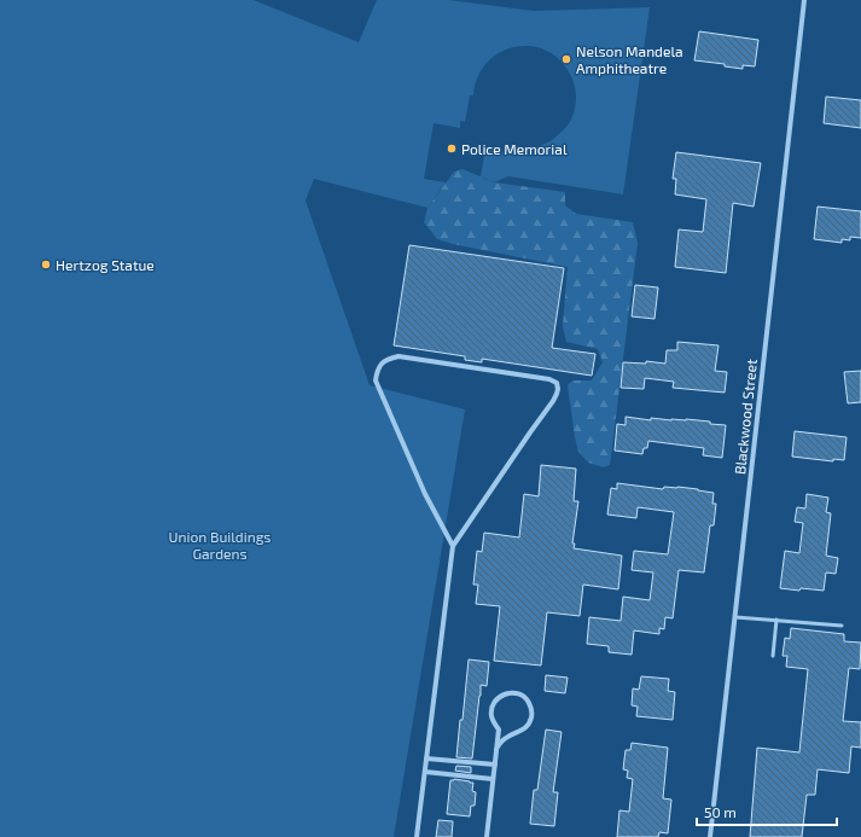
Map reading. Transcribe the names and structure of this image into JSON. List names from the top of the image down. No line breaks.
{"streets":{"street":["Blackwood Street"]},"parks":["Union Buildings Gardens"],"places":["Nelson Mandela Amphitheatre","Police Memorial","Hertzog Statue"],"scale_bar":"50 m"}
